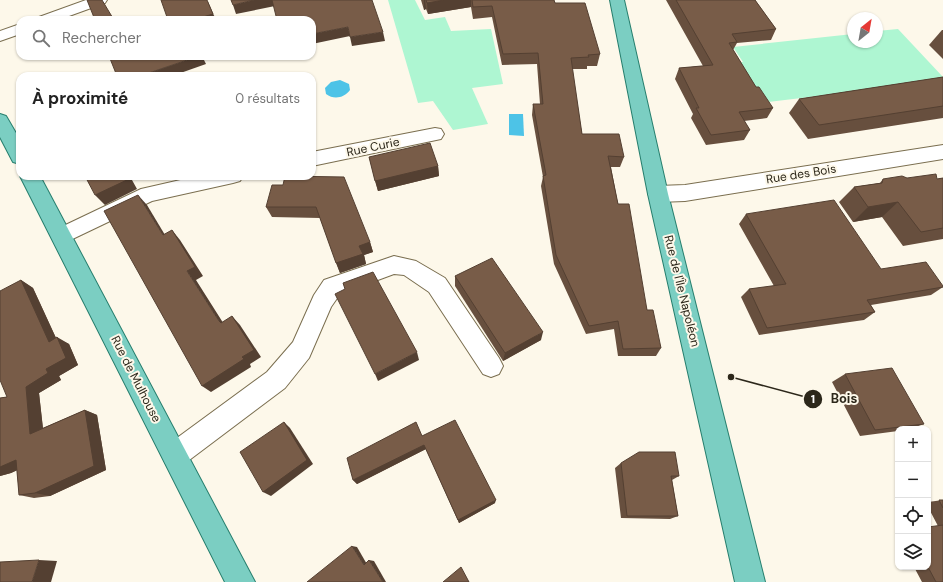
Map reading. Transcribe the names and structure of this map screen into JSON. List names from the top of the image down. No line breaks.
{"streets":{"main road":["Rue de l'Île Napoléon","Rue de Mulhouse"],"street":["Rue Curie","Rue des Bois"]},"crossings":[["Rue des Bois","Rue de l'Île Napoléon"]],"places":["Bois"],"north":"top right","page":{"search":"Rechercher","heading":["À proximité","0 résultats"],"map_buttons":["+","−"]}}
